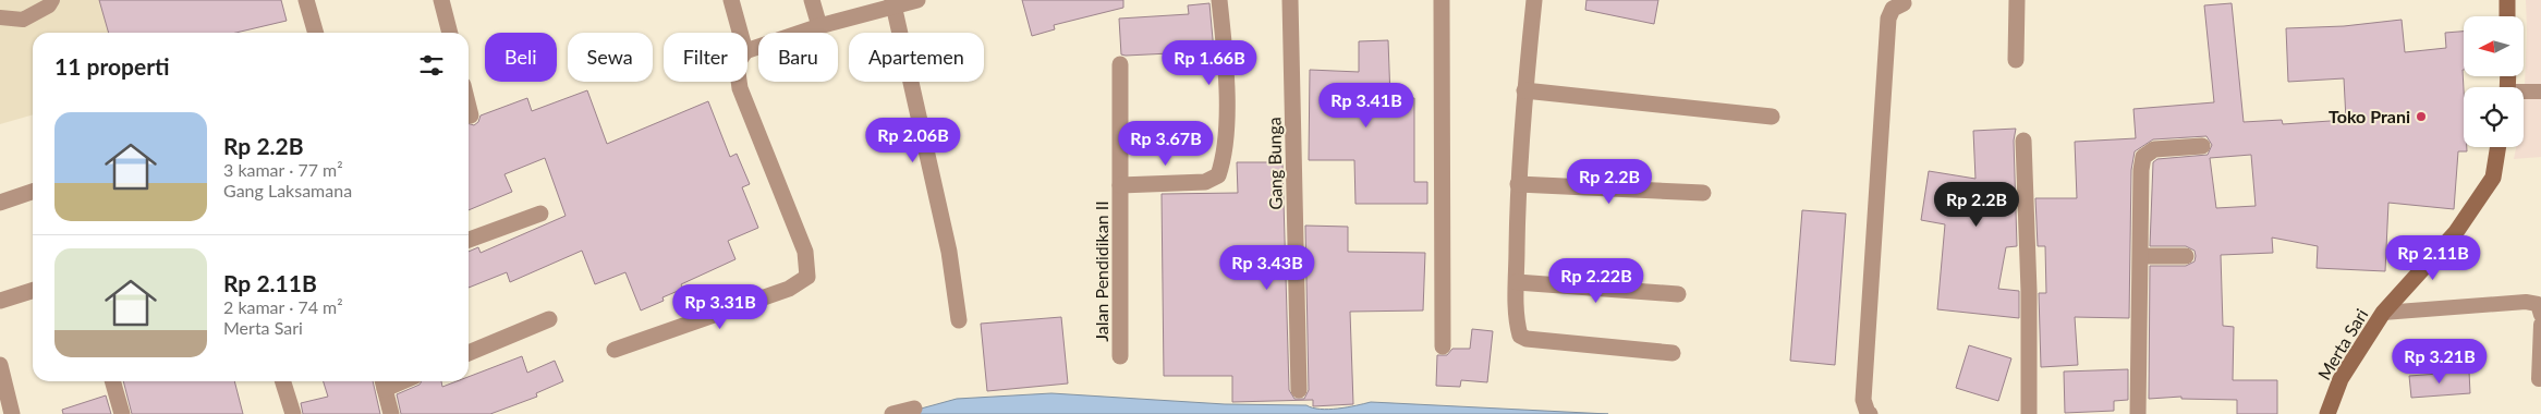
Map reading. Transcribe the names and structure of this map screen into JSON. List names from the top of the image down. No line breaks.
{"streets":{"street":["Gang Bunga","Jalan Pendidikan II","Merta Sari"]},"places":["Toko Prani"],"north":"left","page":{"chip":["Beli","Sewa","Filter","Baru","Apartemen"],"heading":"11 properti","price":["Rp 1.66B","Rp 3.41B","Rp 2.06B","Rp 3.67B","Rp 2.2B","Rp 2.2B","Rp 2.11B","Rp 3.43B","Rp 2.22B","Rp 3.31B","Rp 3.21B"],"list":[{"name":"Rp 2.2B","note":"3 kamar · 77 m² · Gang Laksamana"},{"name":"Rp 2.11B","note":"2 kamar · 74 m² · Merta Sari"}]}}
